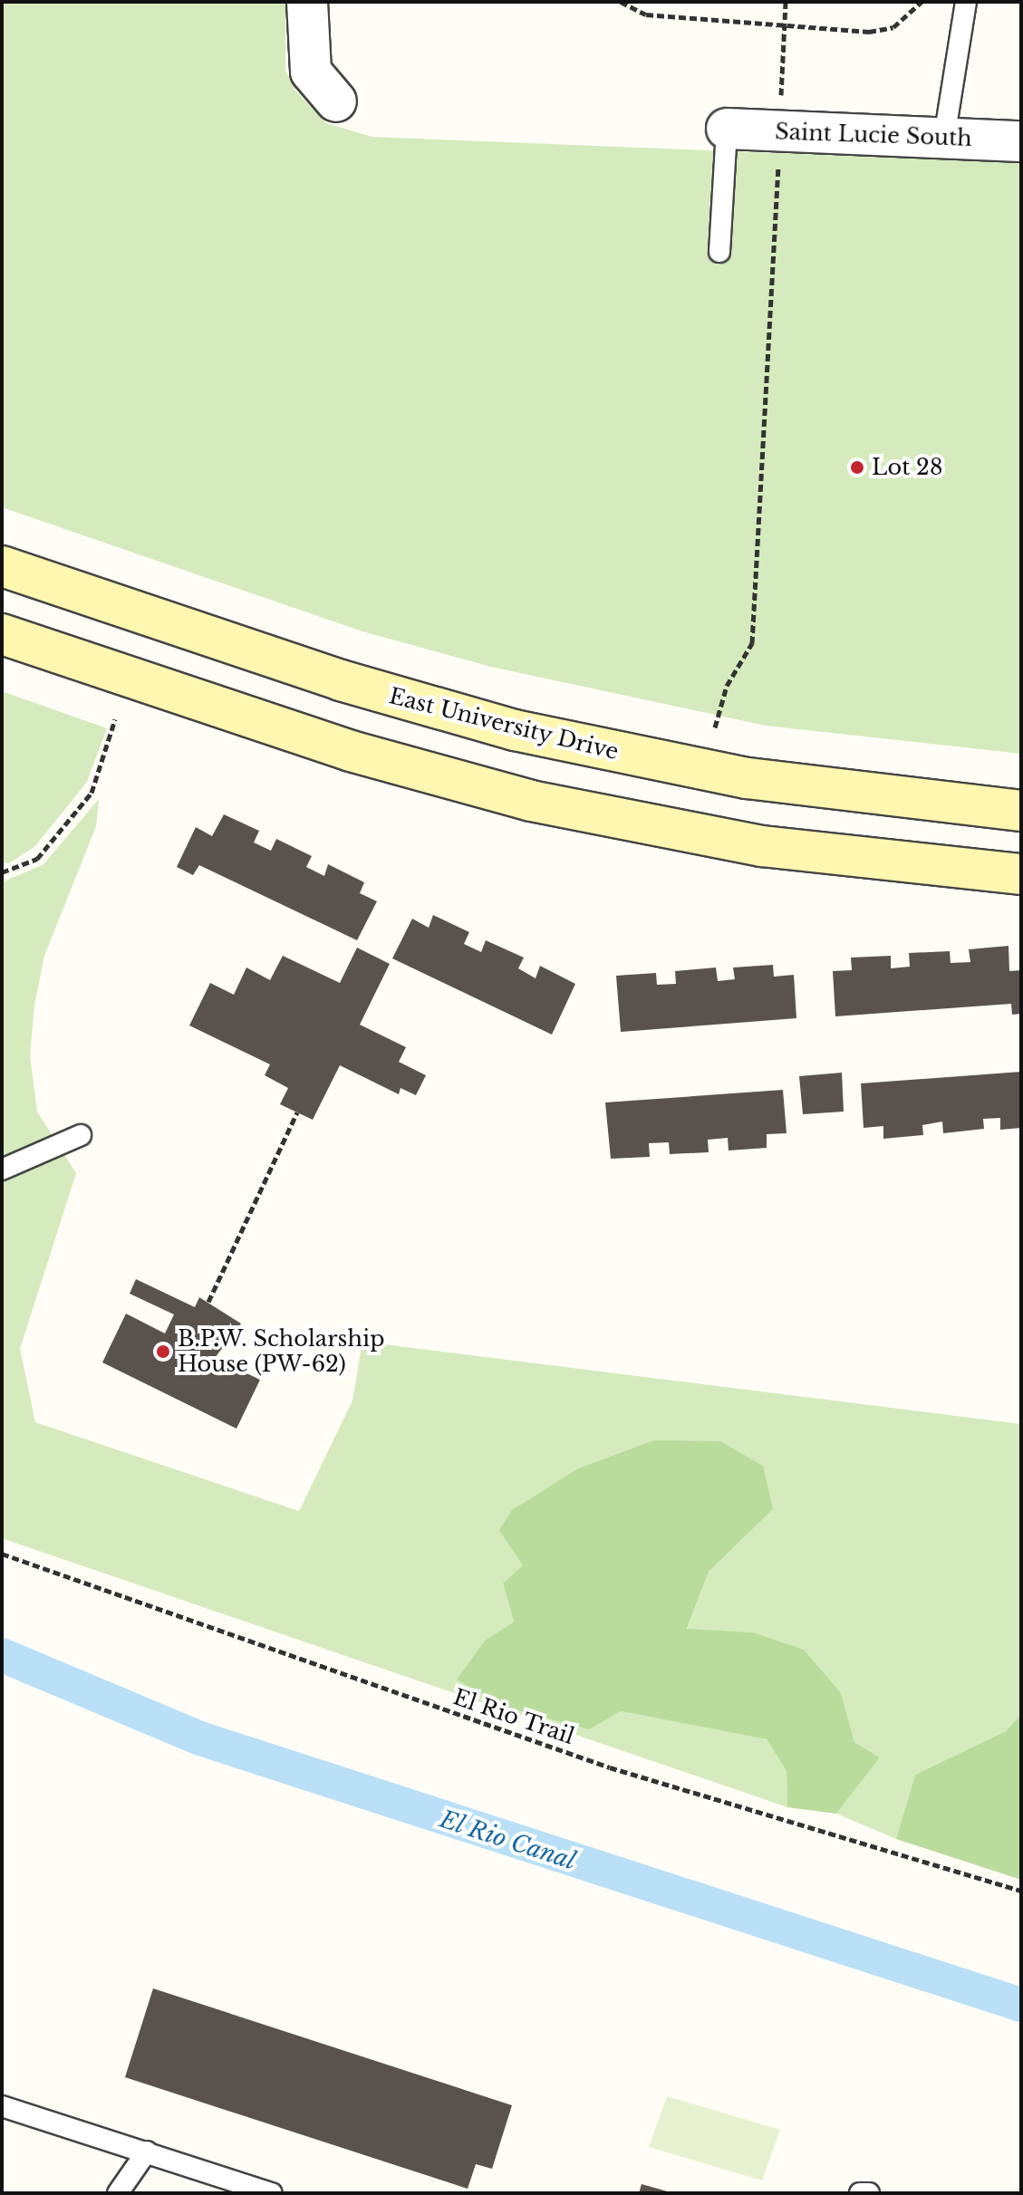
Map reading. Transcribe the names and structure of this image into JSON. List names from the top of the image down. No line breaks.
{"streets":{"street":["Saint Lucie South","East University Drive"],"path":["El Rio Trail"]},"water":["El Rio Canal"],"places":["Lot 28","B.P.W. Scholarship House (PW-62)"]}
